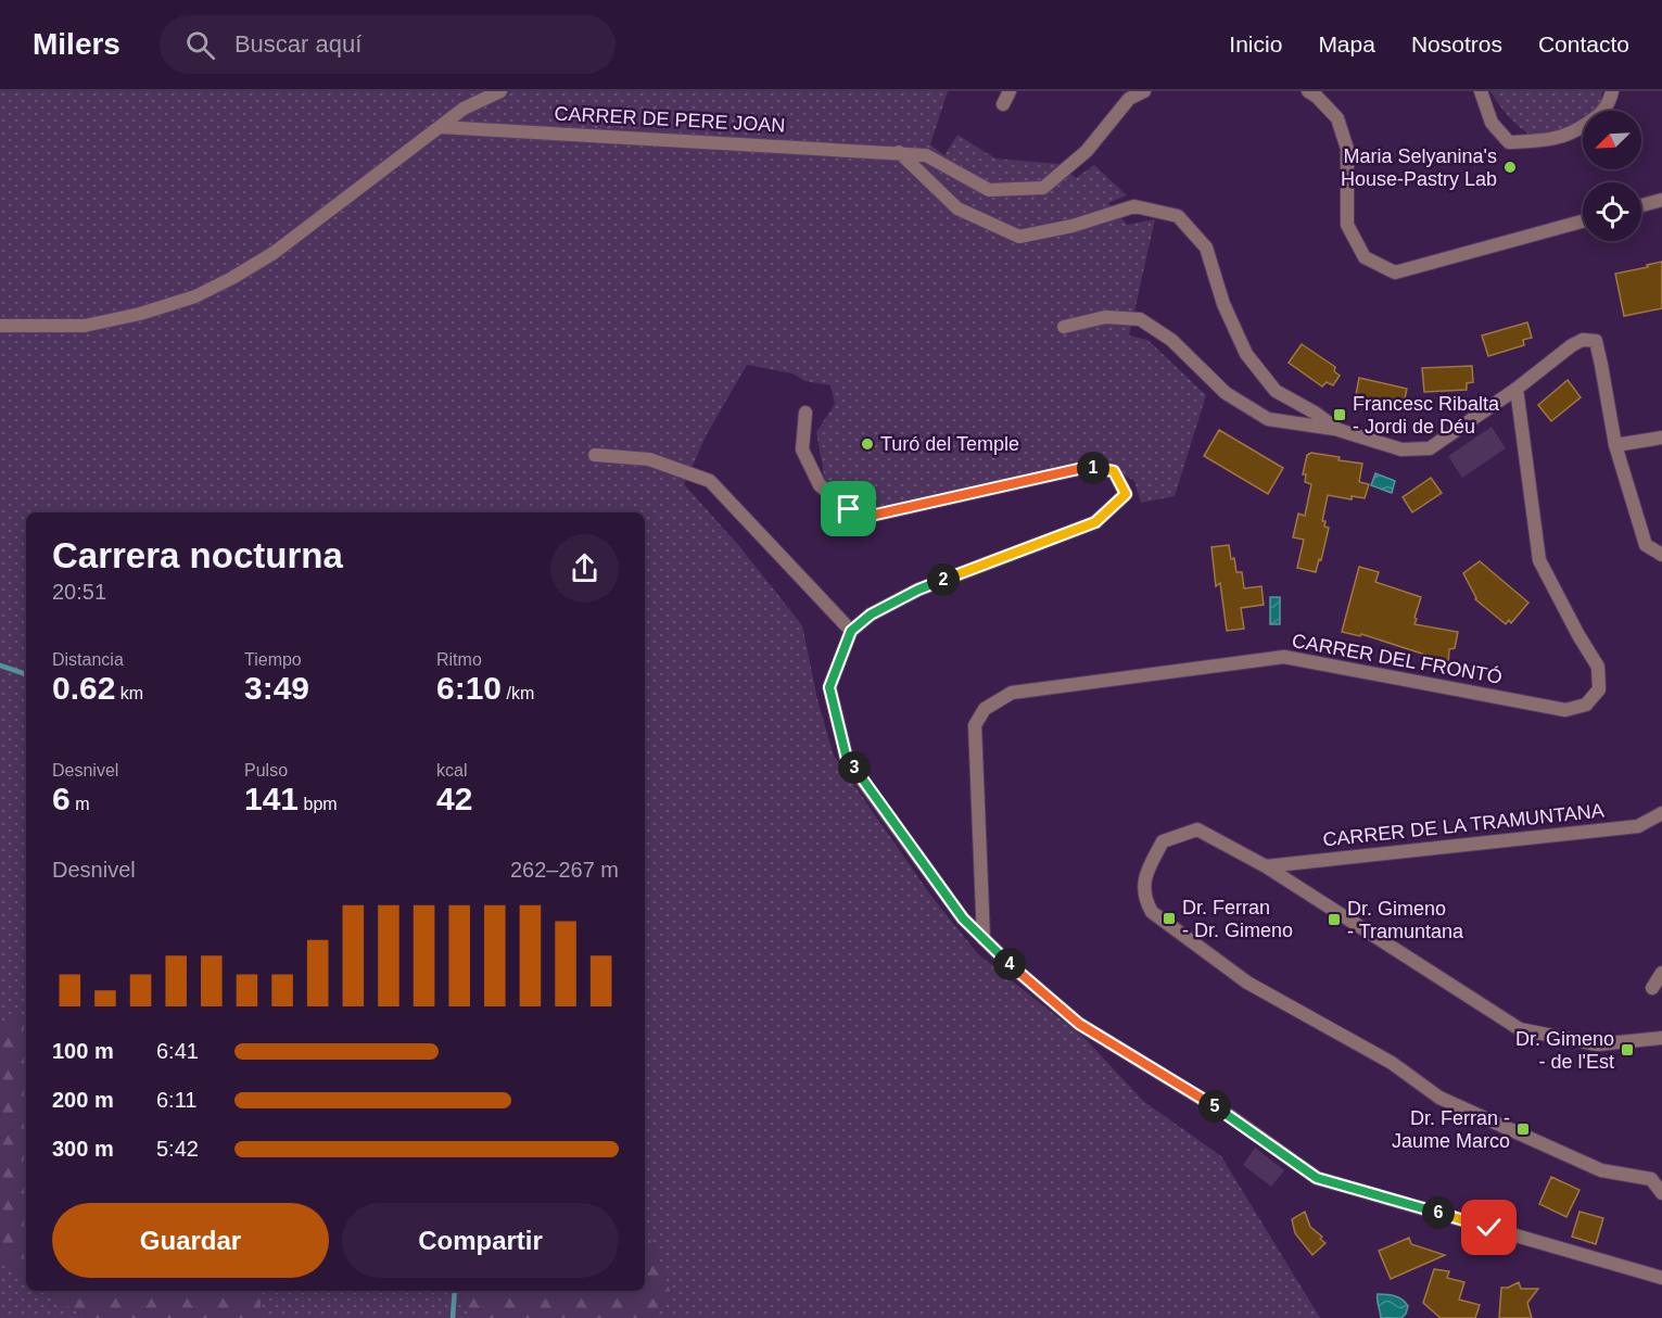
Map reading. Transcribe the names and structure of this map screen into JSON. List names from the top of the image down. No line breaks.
{"streets":{"street":["CARRER DE PERE JOAN","CARRER DEL FRONTÓ","CARRER DE LA TRAMUNTANA"]},"places":{"other":["Maria Selyanina's House-Pastry Lab","Turó del Temple"],"transit":["Francesc Ribalta - Jordi de Déu","Dr. Ferran - Dr. Gimeno","Dr. Gimeno - Tramuntana","Dr. Gimeno - de l'Est","Dr. Ferran - Jaume Marco"]},"north":"bottom left","page":{"header":"Milers","search":"Buscar aquí","nav":["Inicio","Mapa","Nosotros","Contacto"],"pins":["1","2","3","4","5","6"],"heading":["Carrera nocturna","20:51"],"stats":[["Distancia","0.62 km"],["Tiempo","3:49"],["Ritmo","6:10 /km"],["Desnivel","6 m"],["Pulso","141 bpm"],["kcal","42"]],"chart":["Desnivel","262–267 m"],"list":[{"name":"100 m","note":"6:41"},{"name":"200 m","note":"6:11"},{"name":"300 m","note":"5:42"}],"buttons":["Guardar","Compartir"]}}
